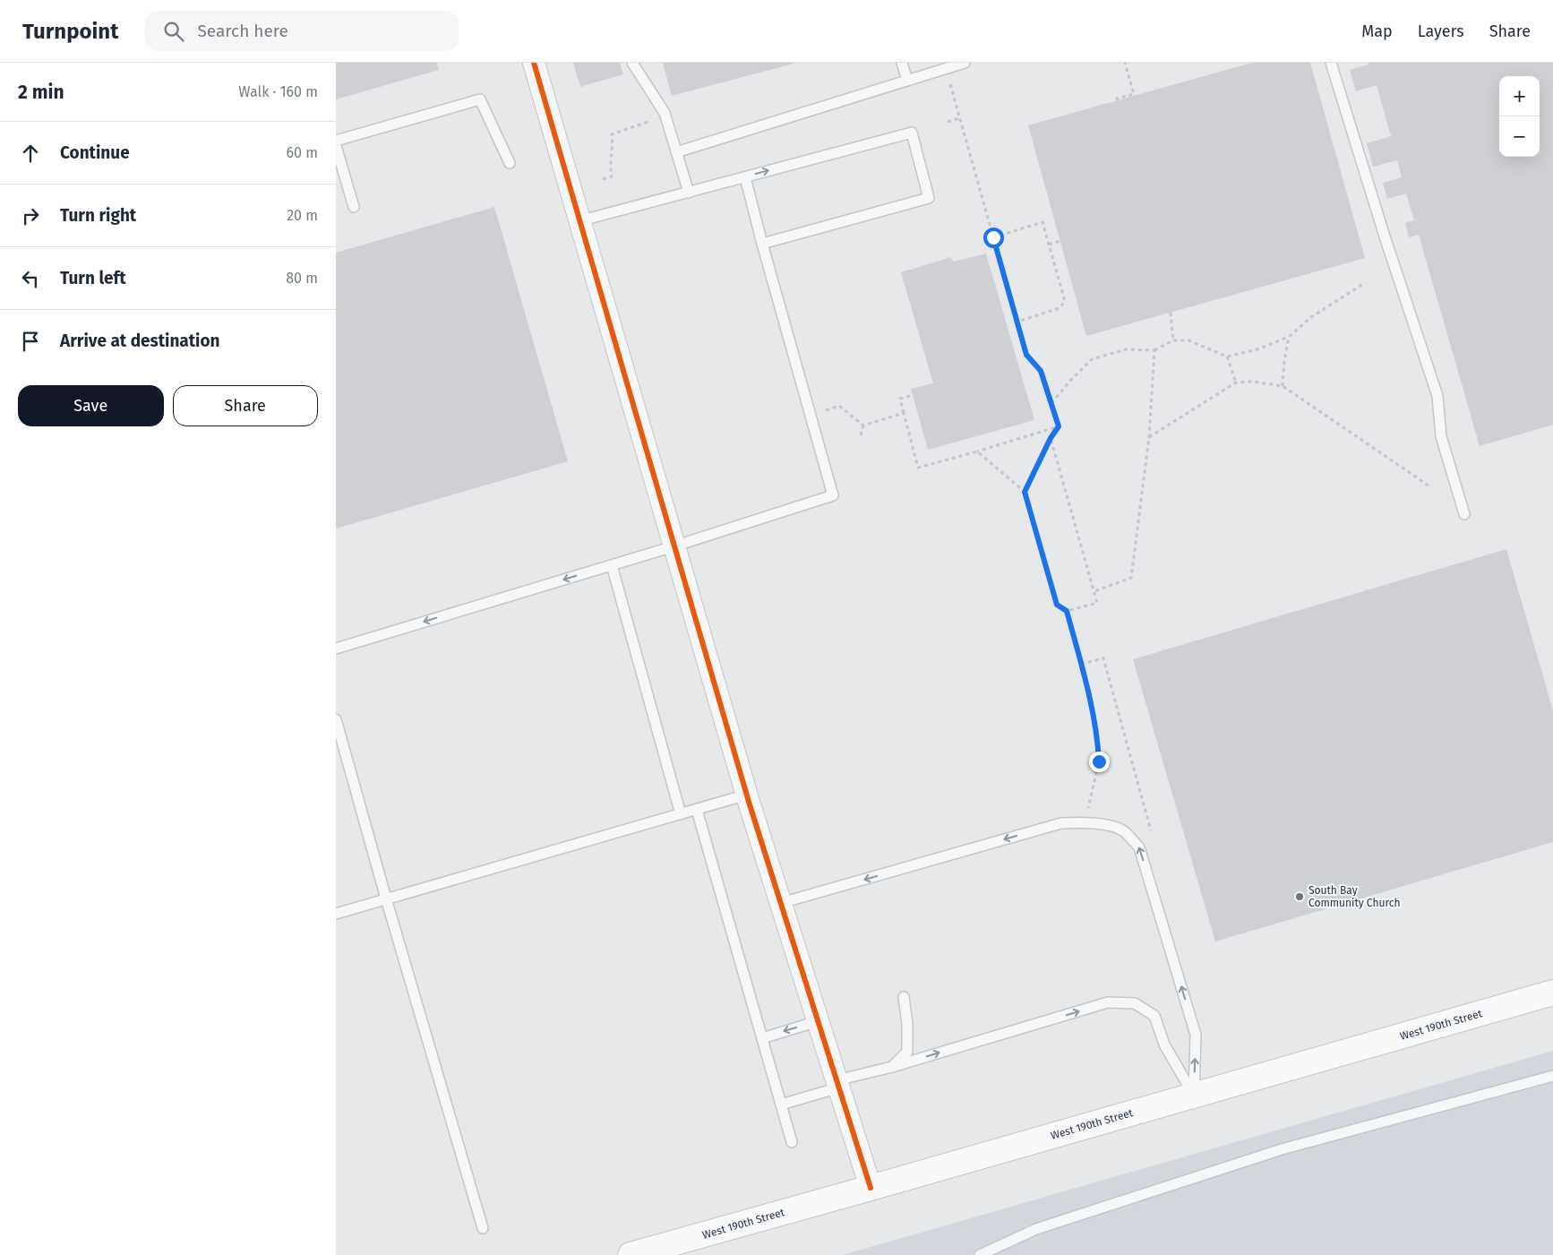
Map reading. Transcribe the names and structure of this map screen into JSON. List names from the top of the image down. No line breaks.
{"streets":{"main road":["West 190th Street"]},"places":["South Bay Community Church"],"page":{"header":"Turnpoint","search":"Search here","nav":["Map","Layers","Share"],"heading":["2 min","Walk · 160 m"],"map_buttons":["+","−"],"list":[["Continue","60 m"],["Turn right","20 m"],["Turn left","80 m"],"Arrive at destination"],"buttons":["Save","Share"]}}
